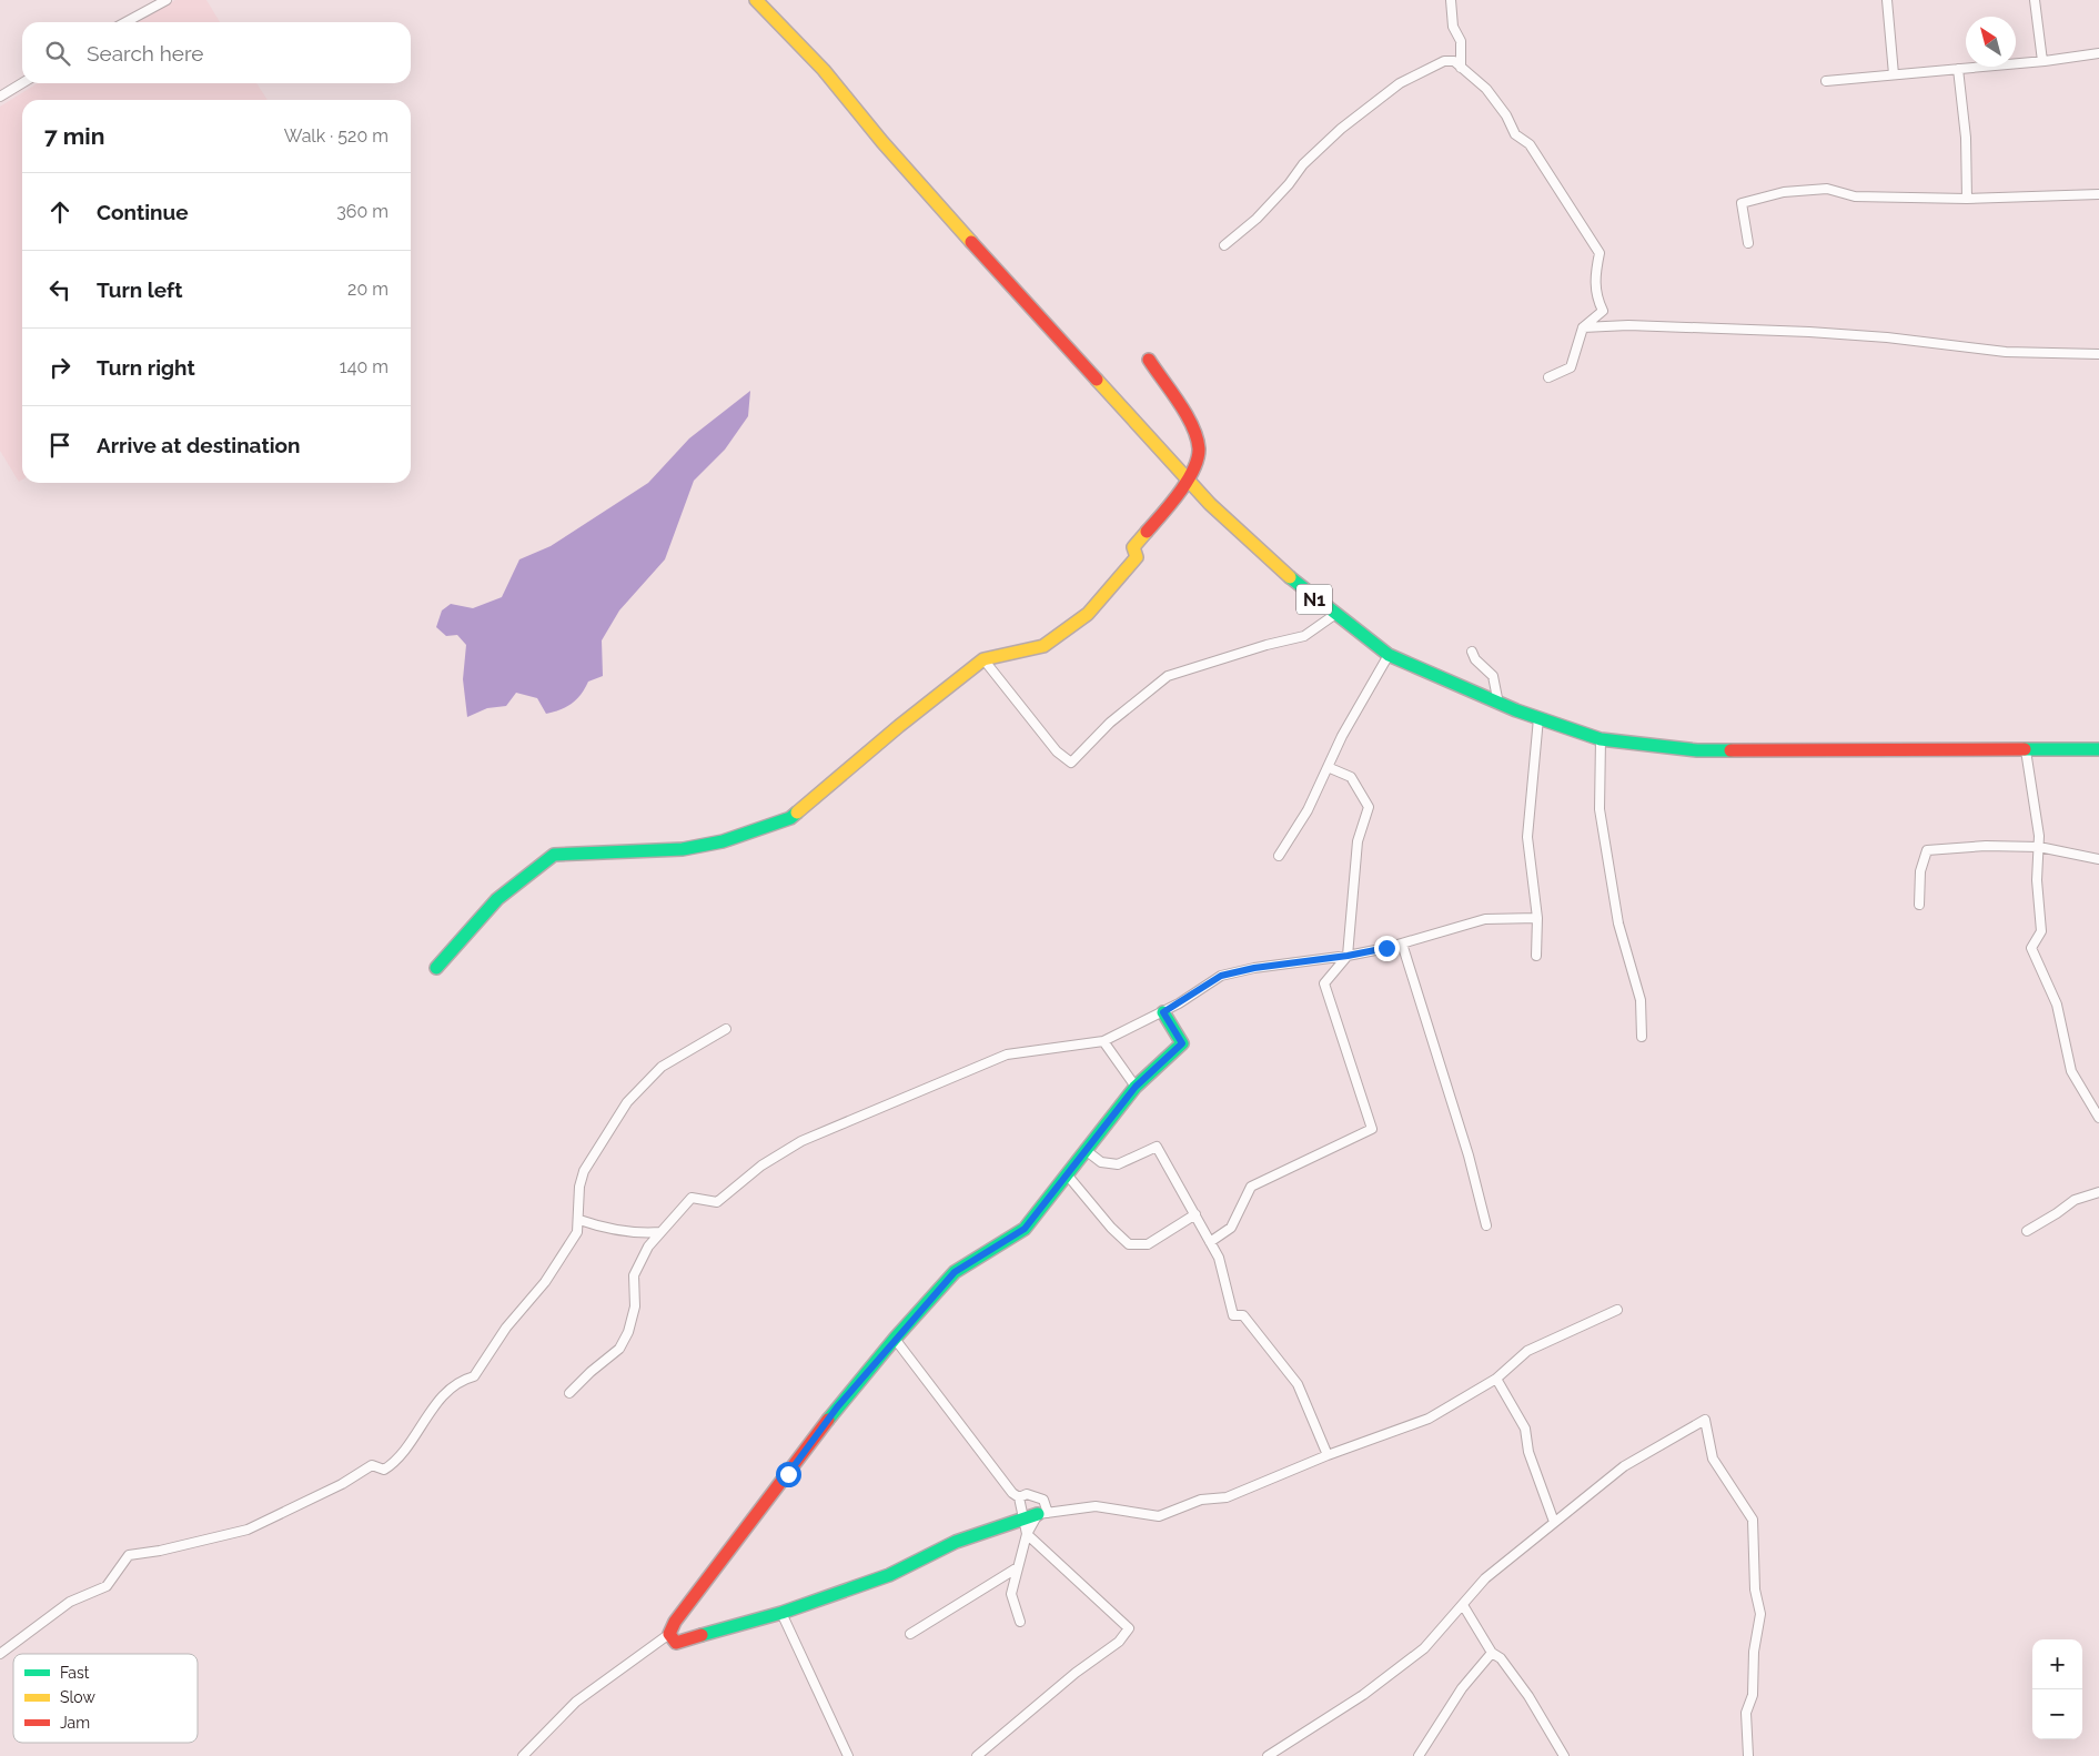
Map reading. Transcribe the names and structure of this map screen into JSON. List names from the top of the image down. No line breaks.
{"streets":{"main road":["N1"]},"legend":["Fast","Slow","Jam"],"north":"top left","page":{"search":"Search here","heading":["7 min","Walk · 520 m"],"list":[["Continue","360 m"],["Turn left","20 m"],["Turn right","140 m"],"Arrive at destination"],"map_buttons":["+","−"]}}
